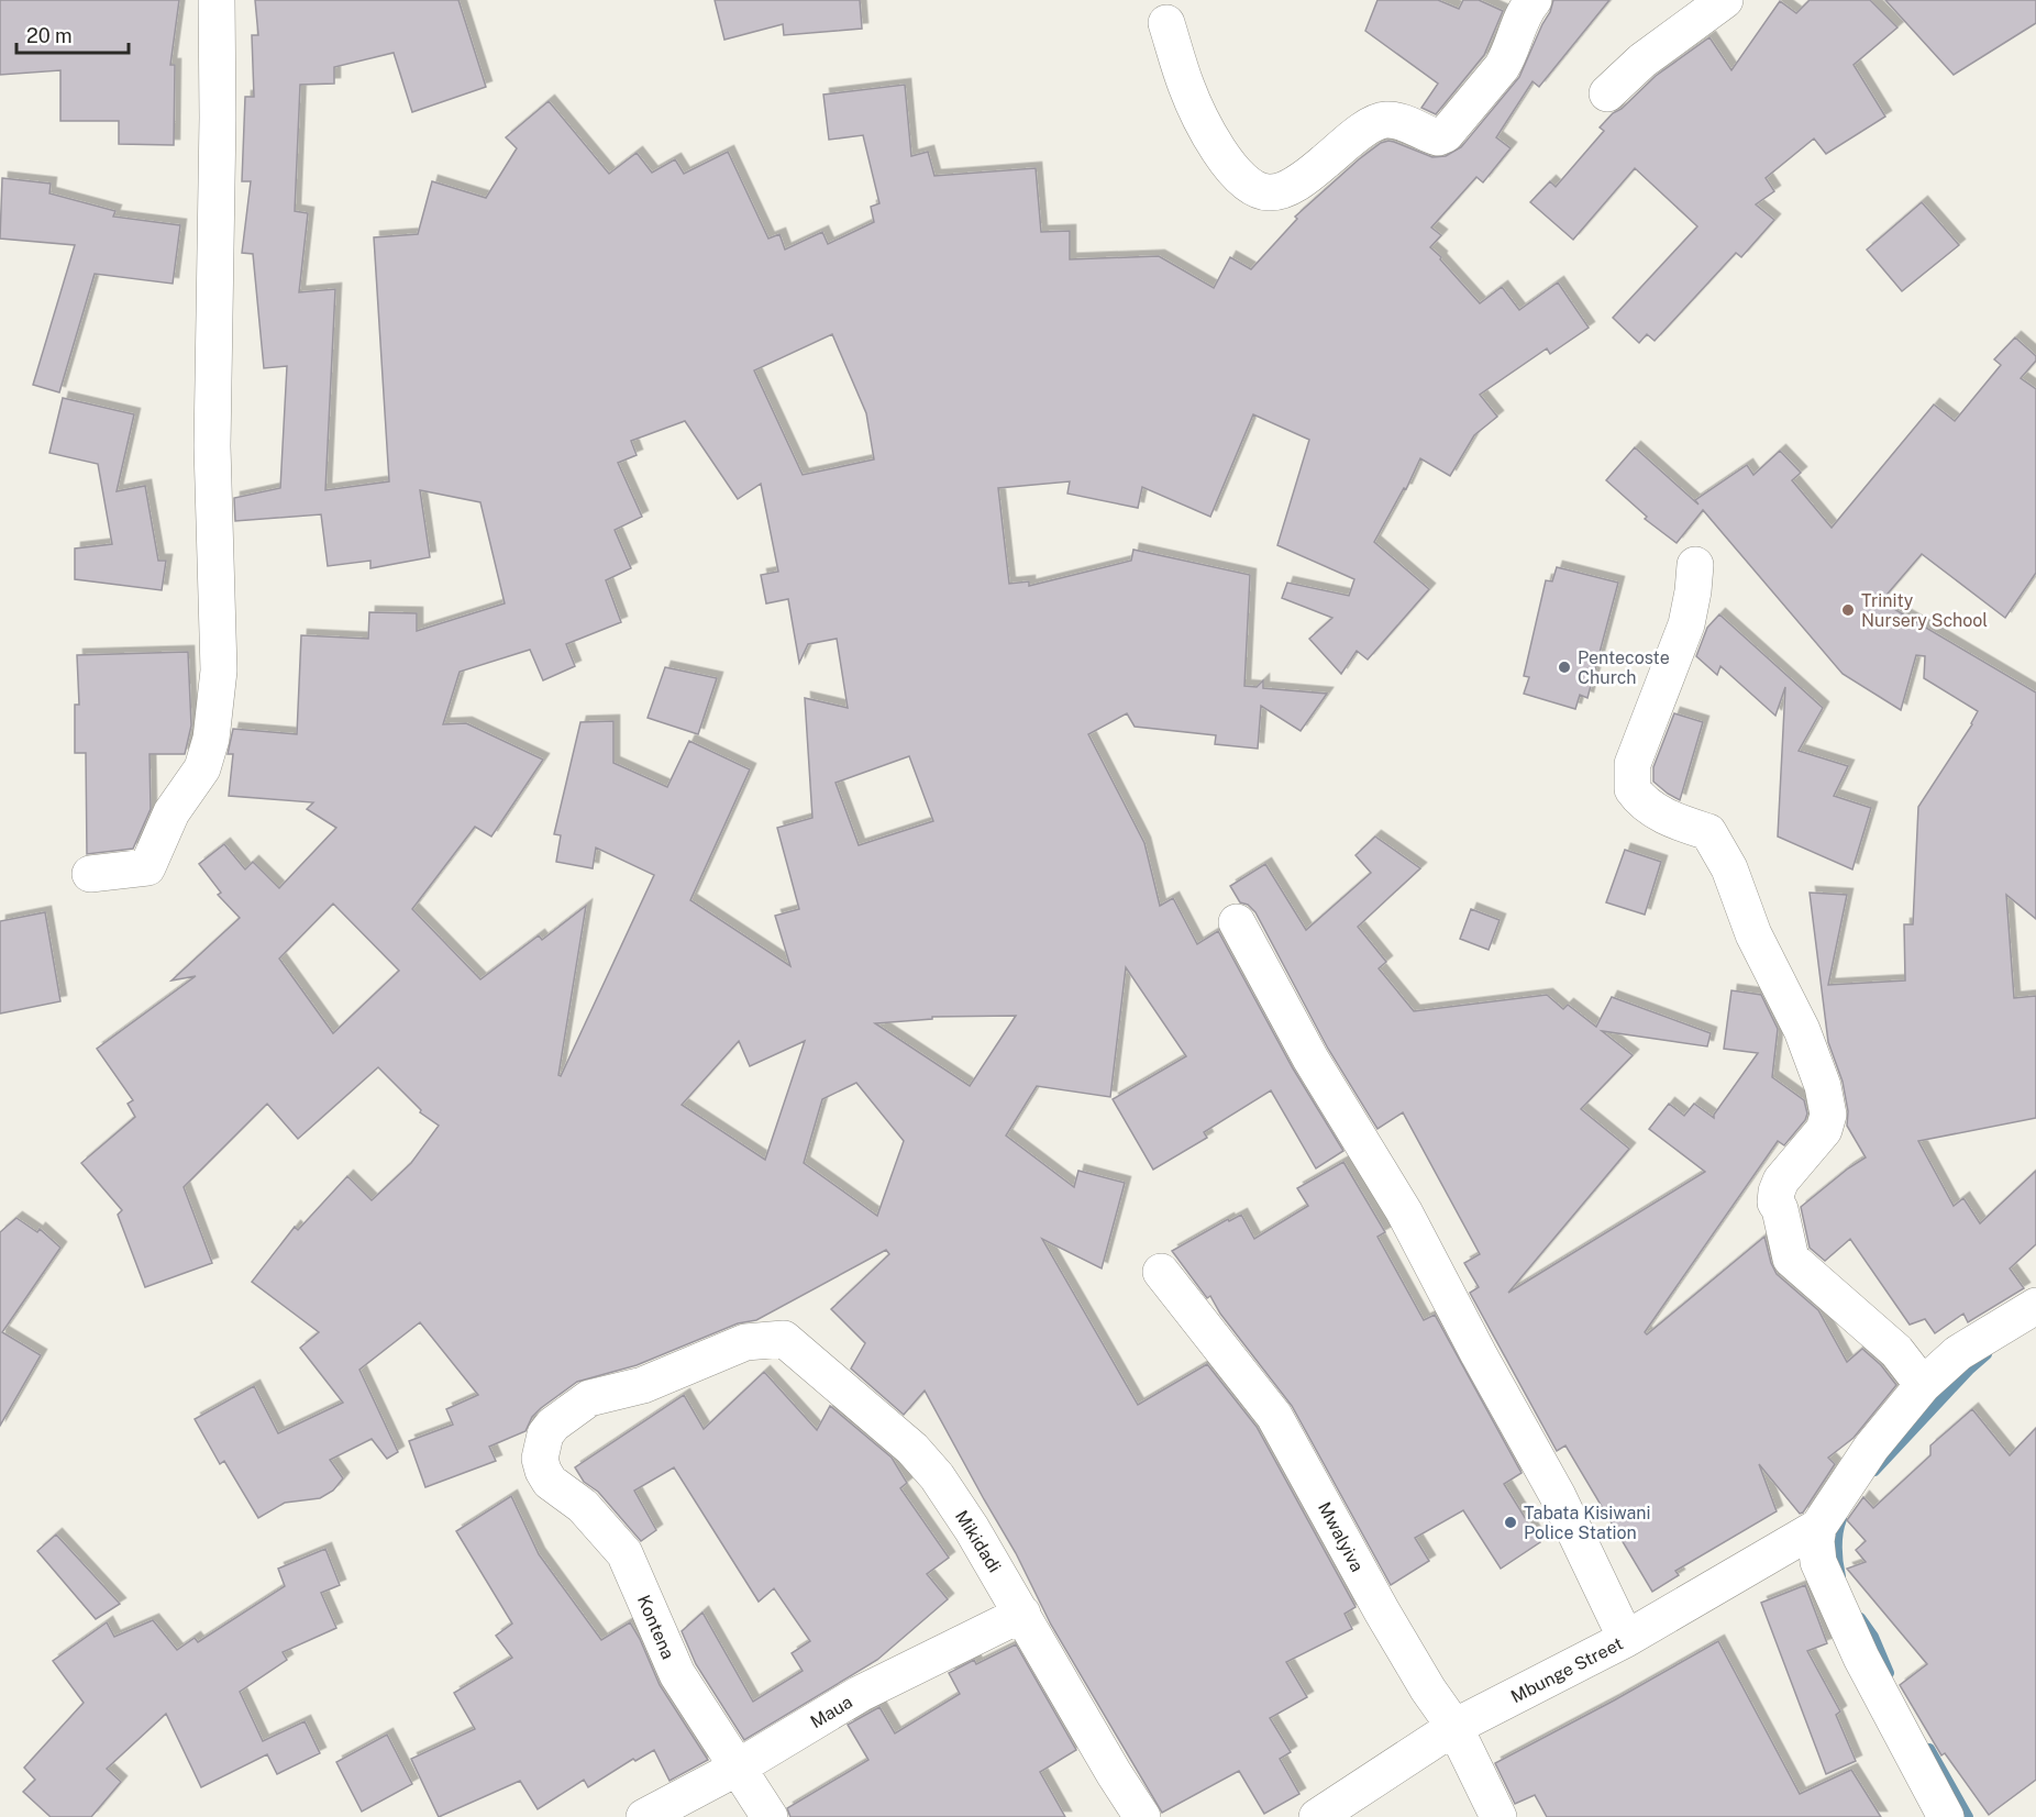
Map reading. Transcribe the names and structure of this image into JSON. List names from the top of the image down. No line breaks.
{"streets":{"street":["Mwalyiva","Mikidadi","Kontena","Mbunge Street","Maua"]},"crossings":[["Mwalyiva","Mbunge Street"],["Mikidadi","Kontena"],["Mikidadi","Maua"],["Kontena","Maua"]],"places":["Trinity Nursery School","Pentecoste Church","Tabata Kisiwani Police Station"],"scale_bar":"20 m"}
